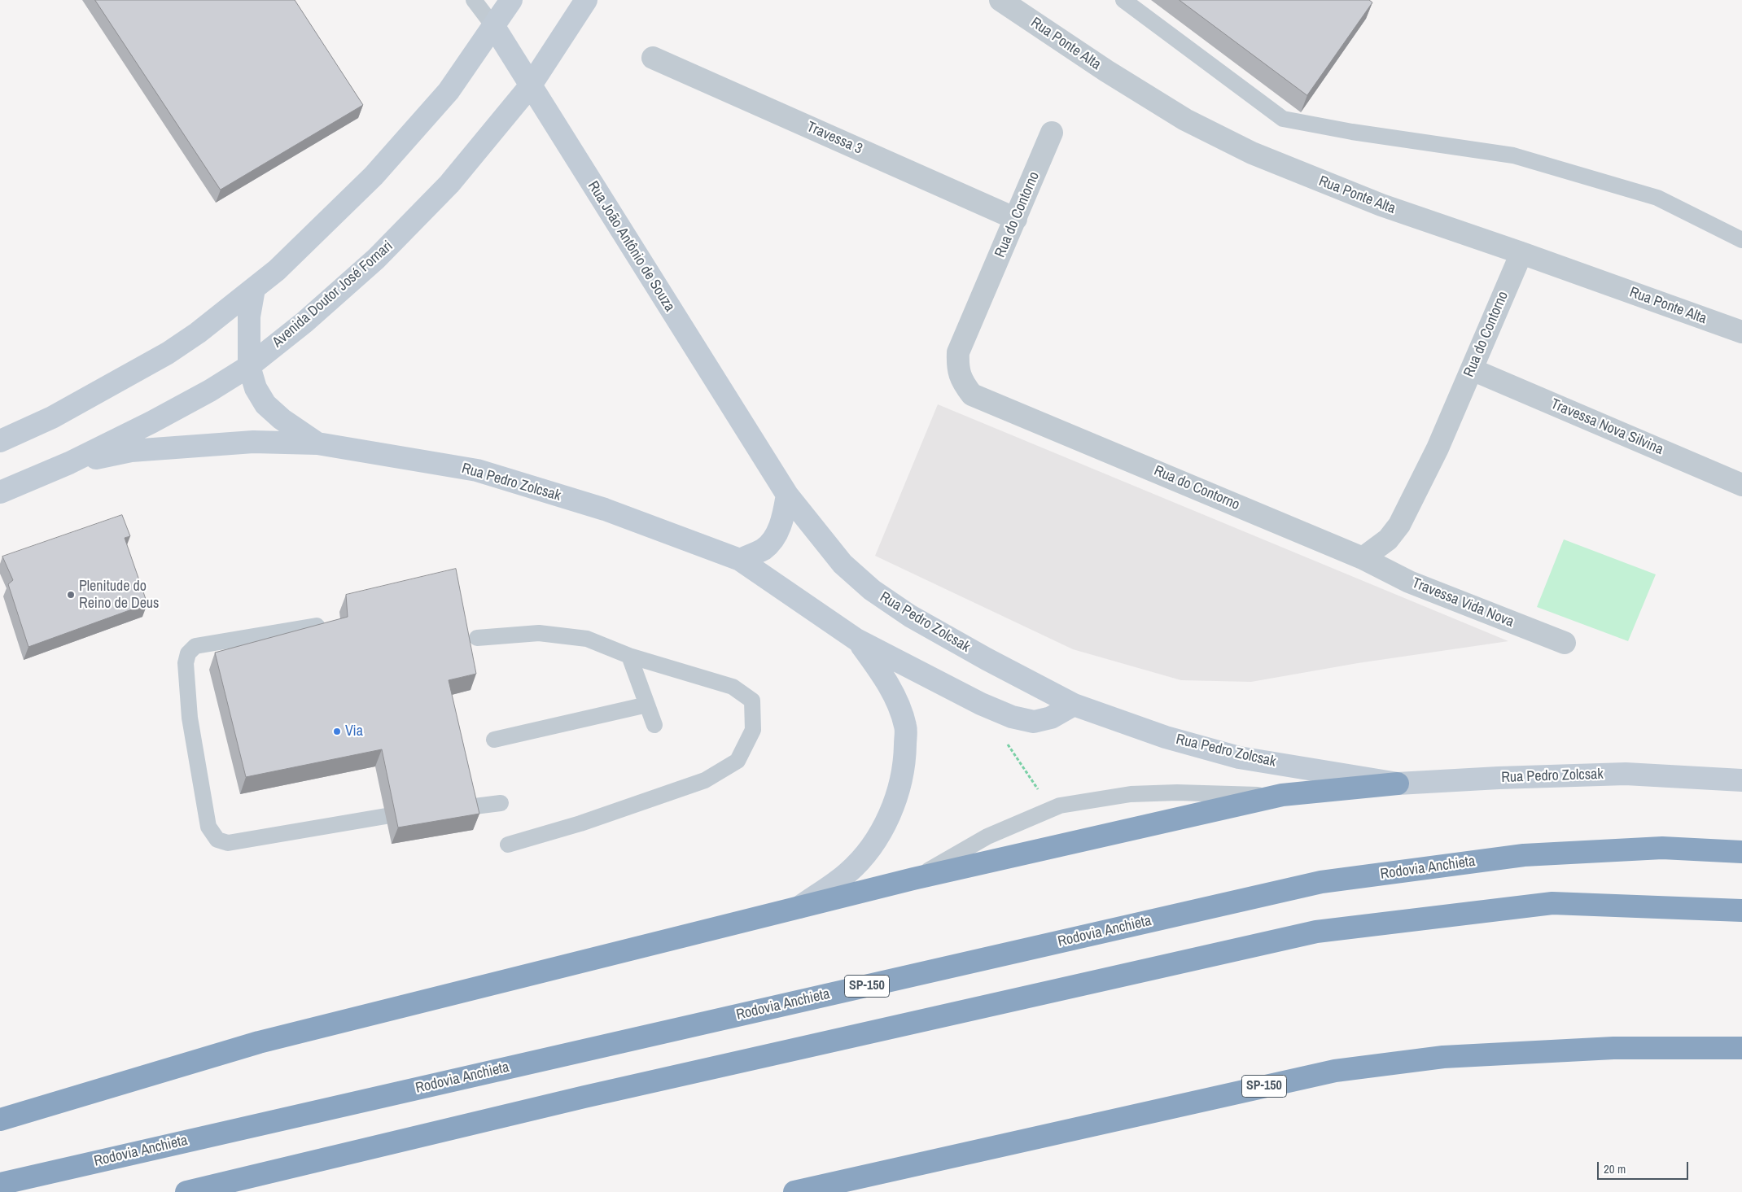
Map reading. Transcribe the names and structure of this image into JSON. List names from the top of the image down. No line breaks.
{"streets":{"highway":["Rodovia Anchieta","SP-150"],"main road":["Rua João Antônio de Souza","Avenida Doutor José Fornari","Rua Pedro Zolcsak"],"street":["Rua Ponte Alta","Travessa 3","Rua do Contorno","Travessa Nova Silvina","Travessa Vida Nova"]},"crossings":[["Rua Ponte Alta","Rua do Contorno"],["Travessa 3","Rua do Contorno"],["Rua do Contorno","Travessa Nova Silvina"],["Rua do Contorno","Travessa Vida Nova"],["Rua João Antônio de Souza","Avenida Doutor José Fornari"],["Rua João Antônio de Souza","Rua Pedro Zolcsak"],["Avenida Doutor José Fornari","Rua Pedro Zolcsak"]],"places":["Plenitude do Reino de Deus","Via"],"scale_bar":"20 m"}
